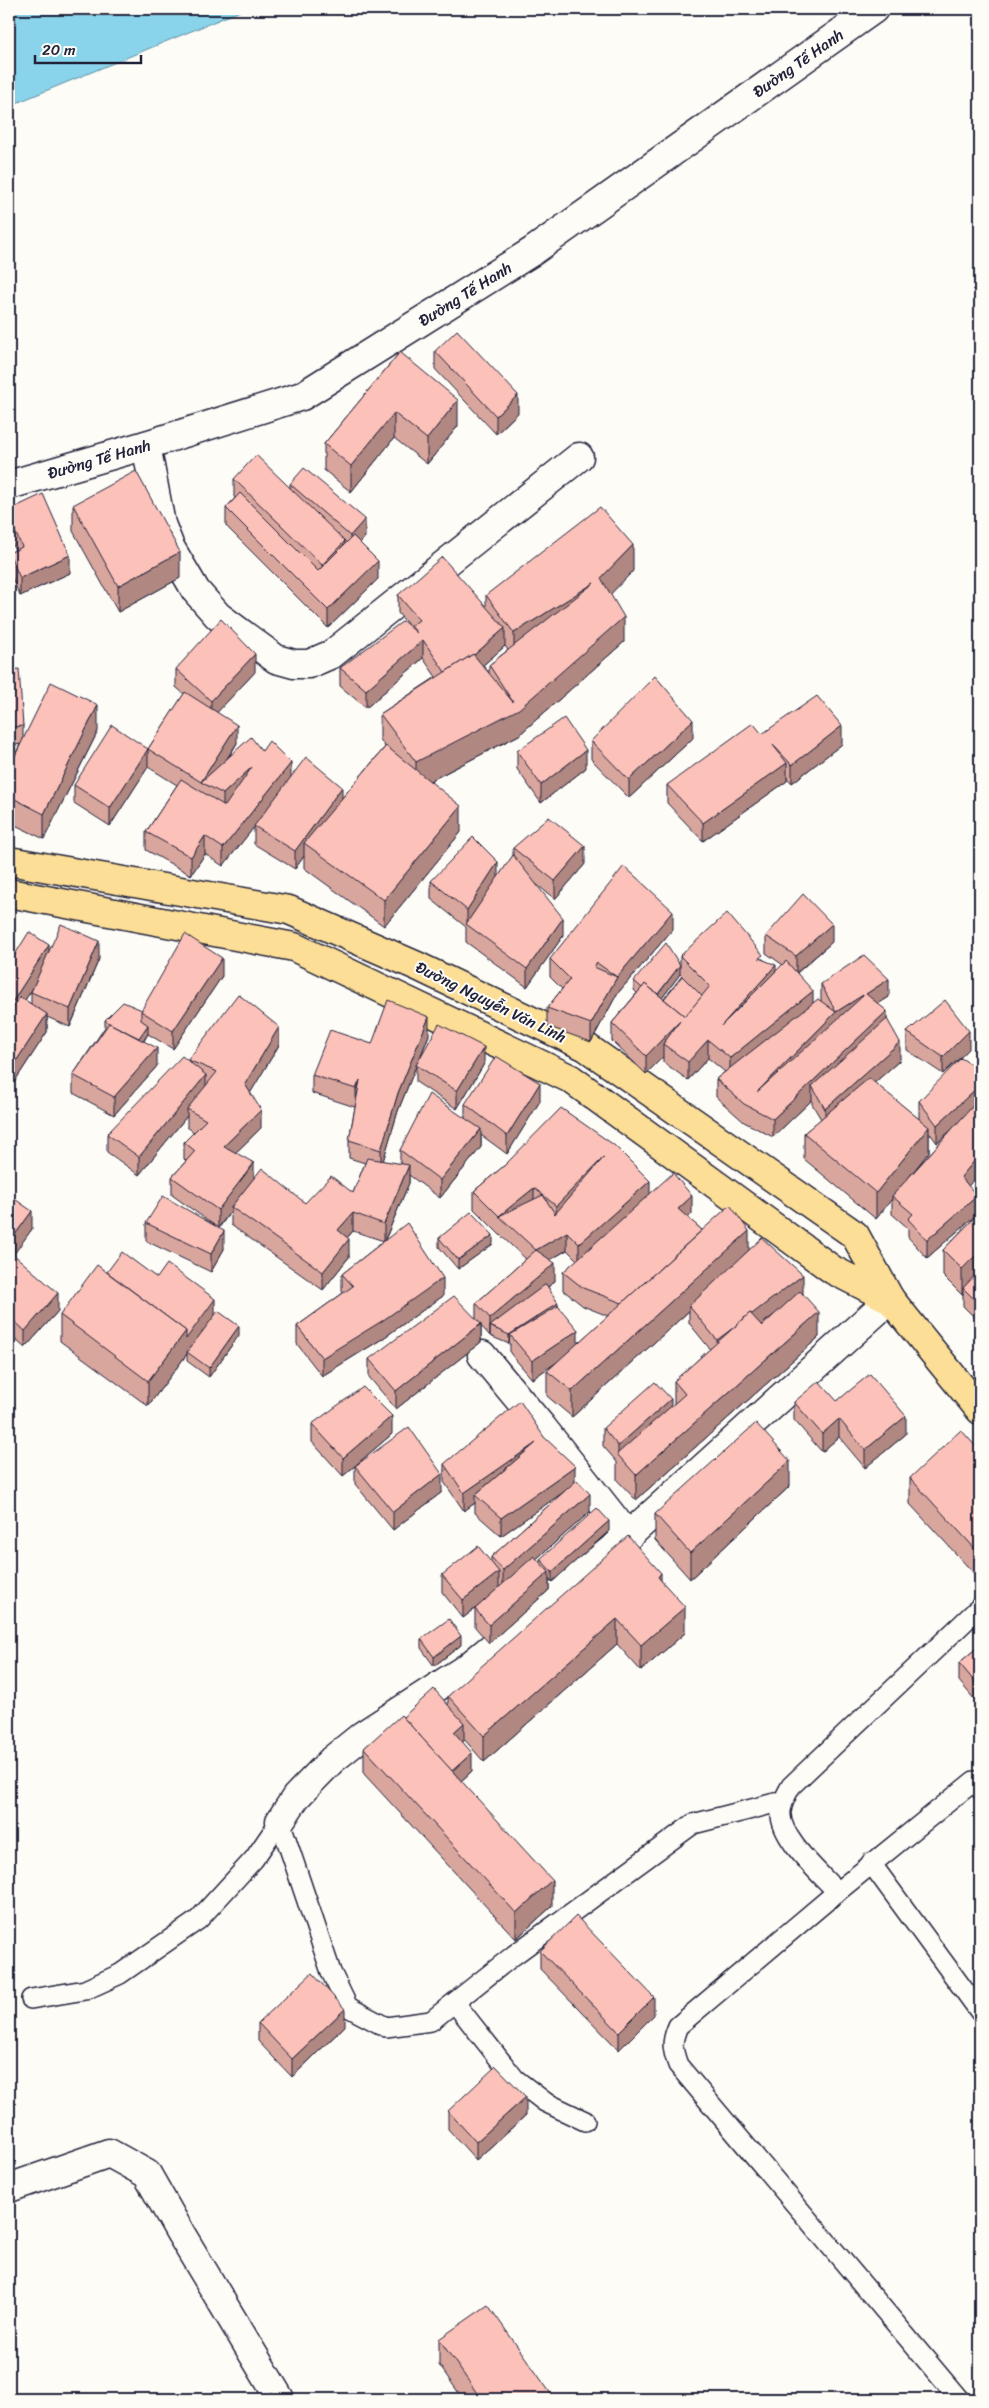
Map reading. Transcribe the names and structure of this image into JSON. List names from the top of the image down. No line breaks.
{"streets":{"main road":["Đường Nguyễn Văn Linh"],"street":["Đường Tế Hanh"]},"scale_bar":"20 m"}
